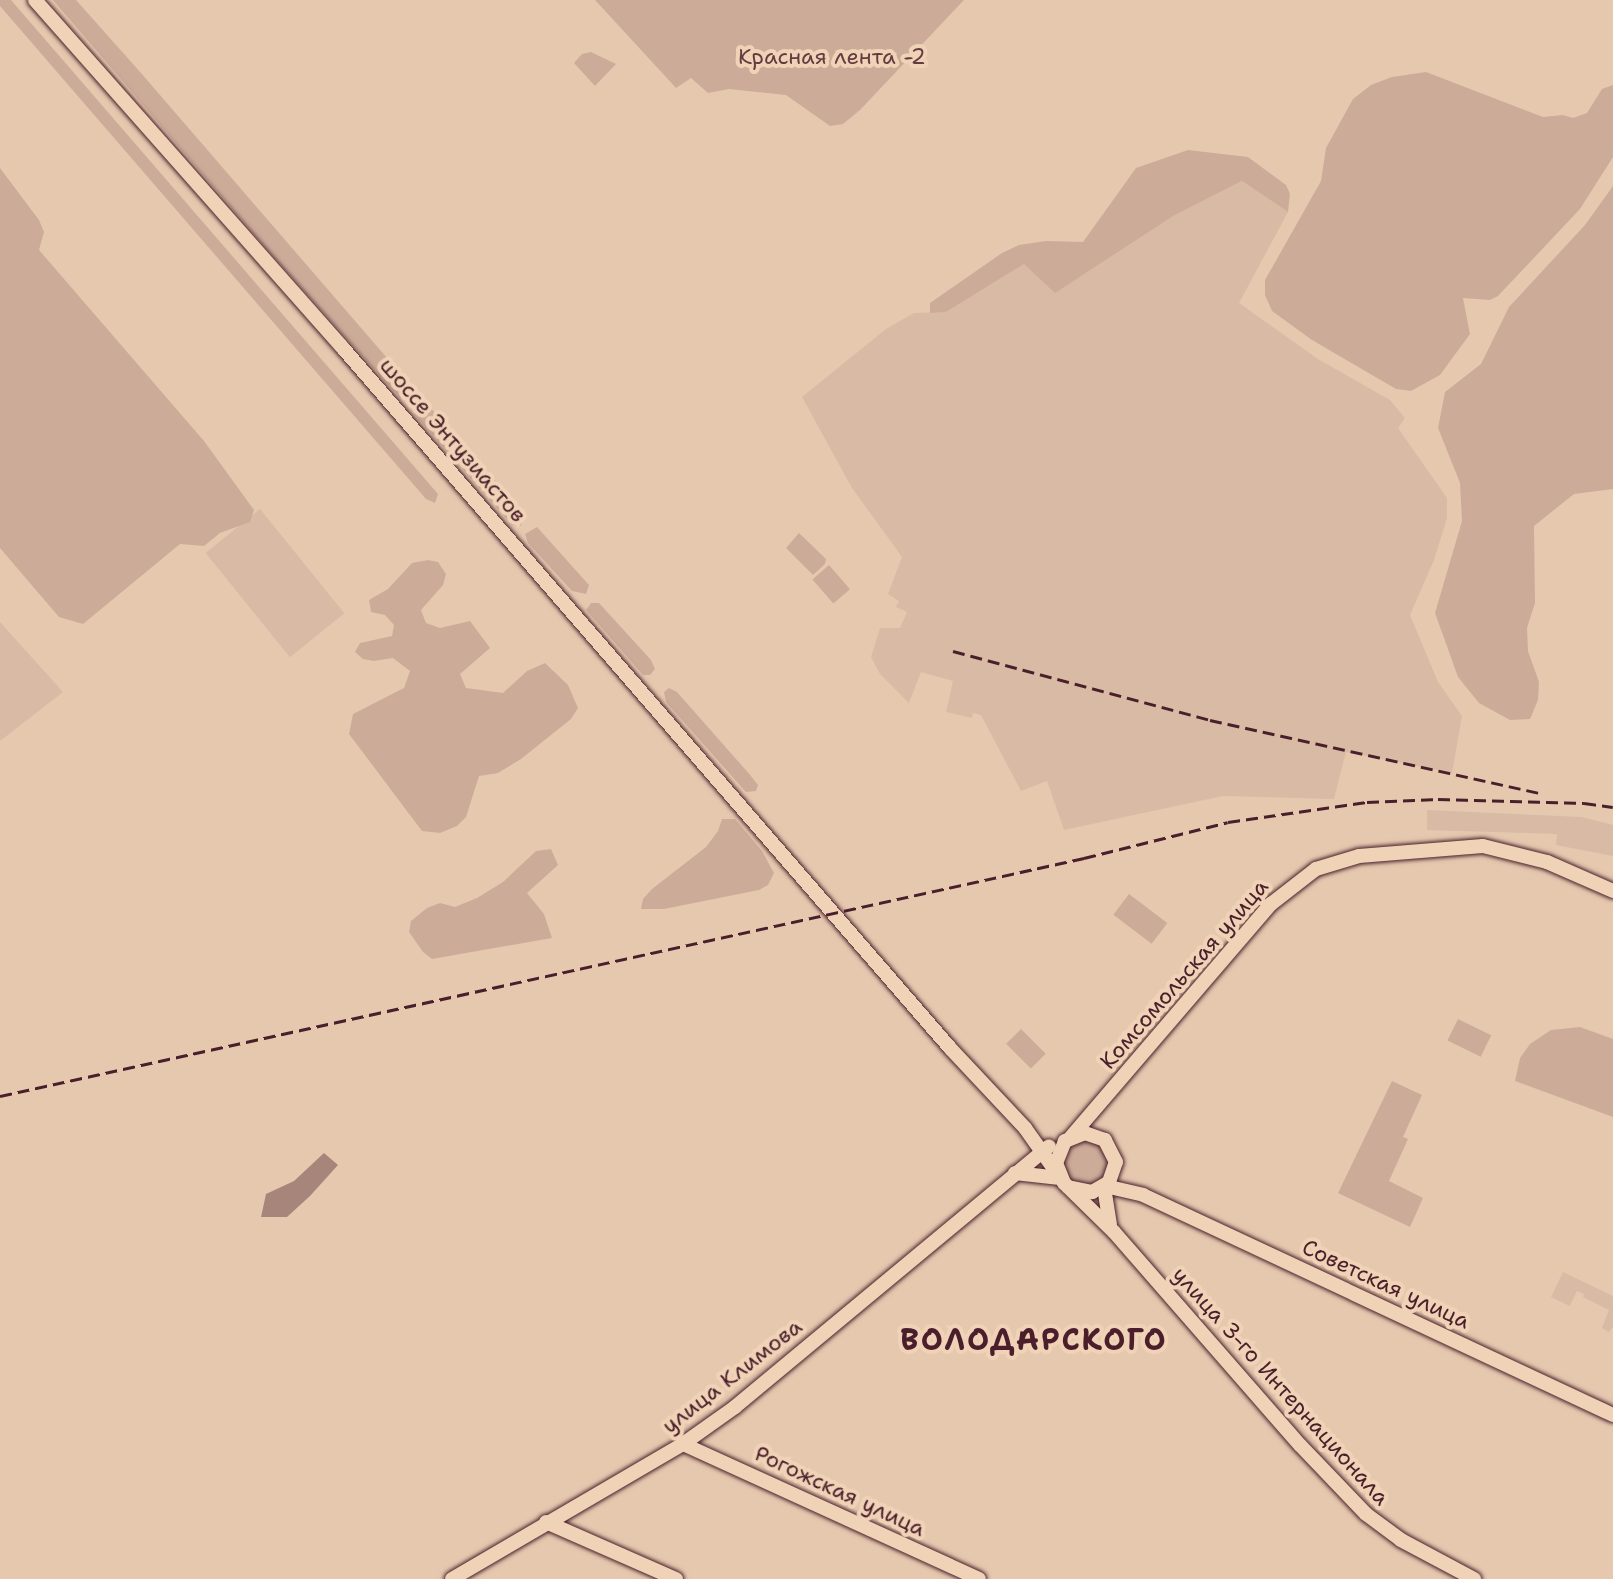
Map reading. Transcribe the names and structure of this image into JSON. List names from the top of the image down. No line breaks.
{"streets":{"main road":["шоссе Энтузиастов","Комсомольская улица","Советская улица","улица Климова","улица 3-го Интернационала","Рогожская улица"]},"crossings":[["шоссе Энтузиастов","улица 3-го Интернационала"],["Комсомольская улица","Советская улица"],["Комсомольская улица","улица Климова"],["Комсомольская улица","улица 3-го Интернационала"],["Советская улица","улица Климова"],["Советская улица","улица 3-го Интернационала"],["улица Климова","улица 3-го Интернационала"],["улица Климова","Рогожская улица"]],"districts":["ВОЛОДАРСКОГО"],"parks":["Красная лента -2"]}
